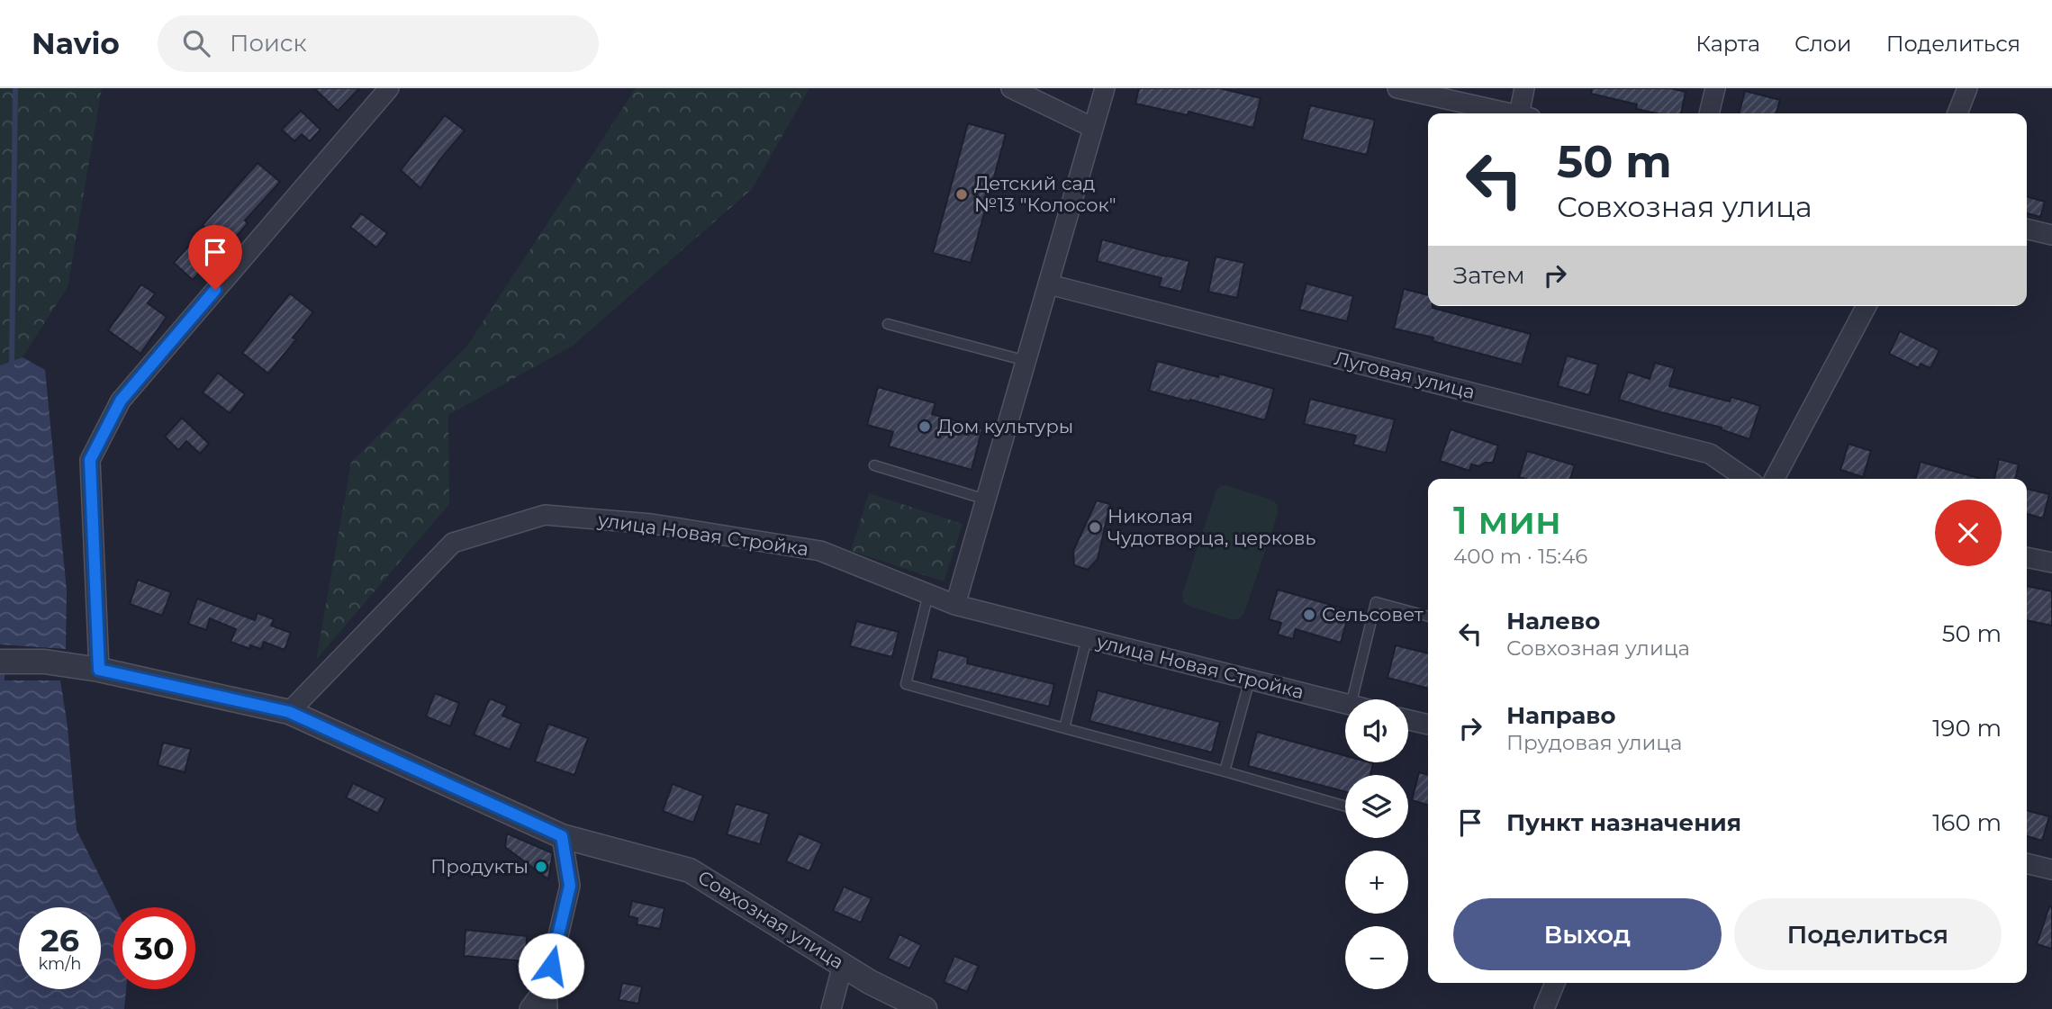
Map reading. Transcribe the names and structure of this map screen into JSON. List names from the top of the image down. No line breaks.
{"streets":{"street":["Луговая улица","улица Новая Стройка","Совхозная улица"]},"crossings":[["улица Новая Стройка","Совхозная улица"]],"places":["Детский сад №13 \"Колосок\"","Дом культуры","Николая Чудотворца, церковь","Сельсовет","Продукты"],"page":{"header":"Navio","search":"Поиск","nav":["Карта","Слои","Поделиться"],"turn":["50 m","Совхозная улица"],"then":"Затем","heading":["1 мин","400 m · 15:46"],"list":[{"name":"Налево","note":"Совхозная улица","value":"50 m"},{"name":"Направо","note":"Прудовая улица","value":"190 m"},{"name":"Пункт назначения","value":"160 m"}],"map_buttons":["+","−"],"buttons":["Выход","Поделиться"],"speed":"26 km/h","limit":"30"}}
